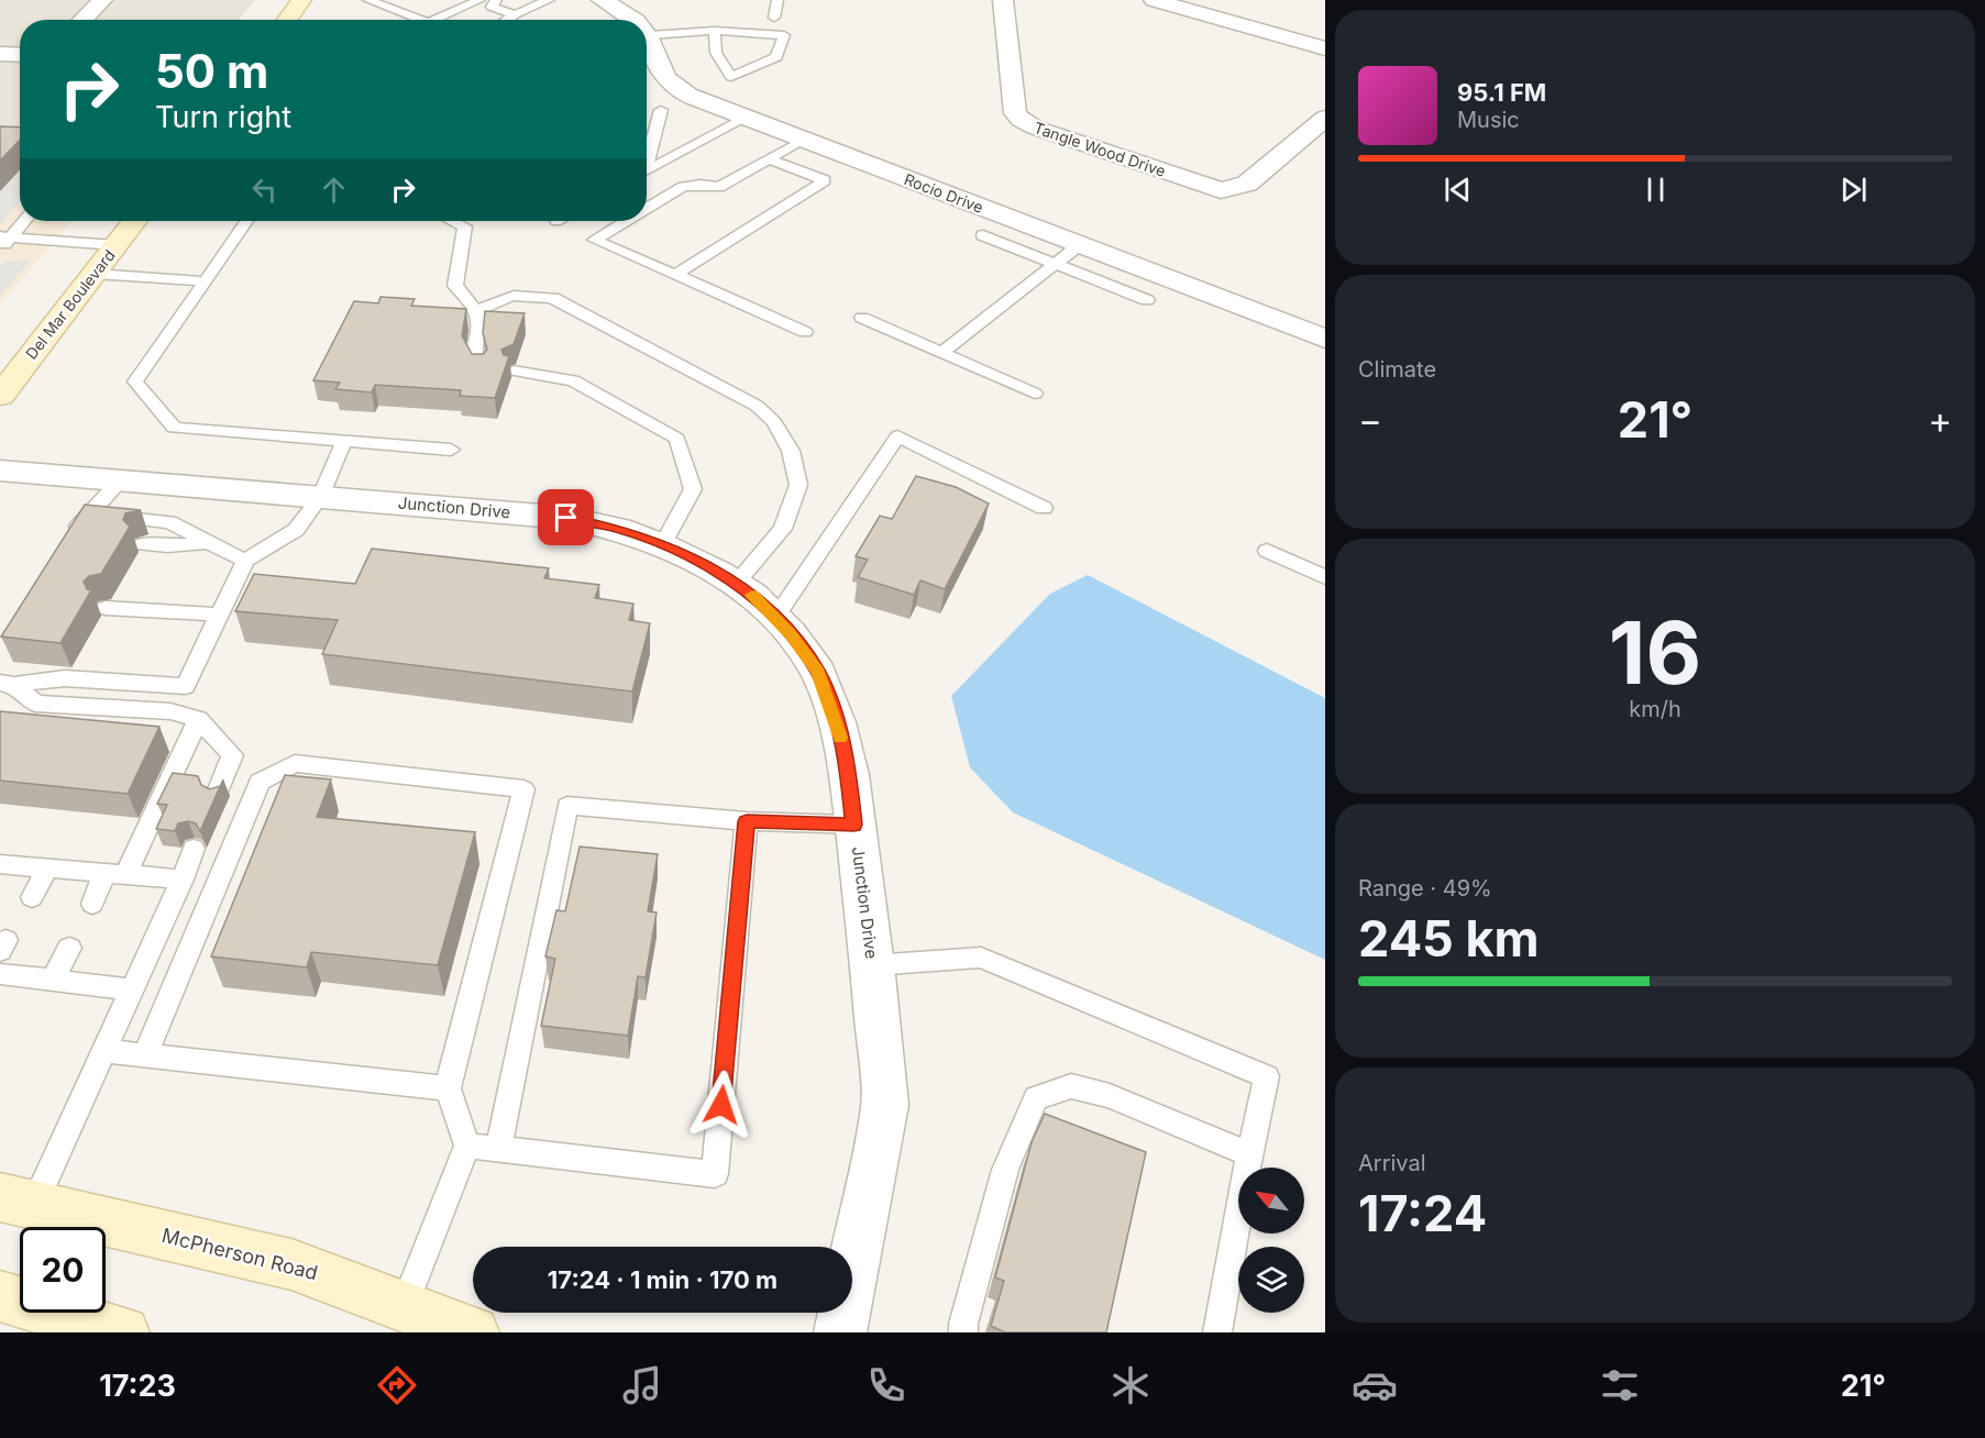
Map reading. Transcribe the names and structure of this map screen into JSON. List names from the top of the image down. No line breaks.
{"streets":{"main road":["Del Mar Boulevard","McPherson Road"],"street":["Tangle Wood Drive","Rocio Drive","Junction Drive"]},"north":"top left","page":{"turn":["50 m","Turn right"],"song":["95.1 FM","Music"],"tile":["Climate",["16","km/h"],["Range · 49%","245 km"],["Arrival","17:24"]],"heat":["−","21°","+"],"limit":"20","trip":"17:24 · 1 min · 170 m","tabs":["17:23","21°"]}}
